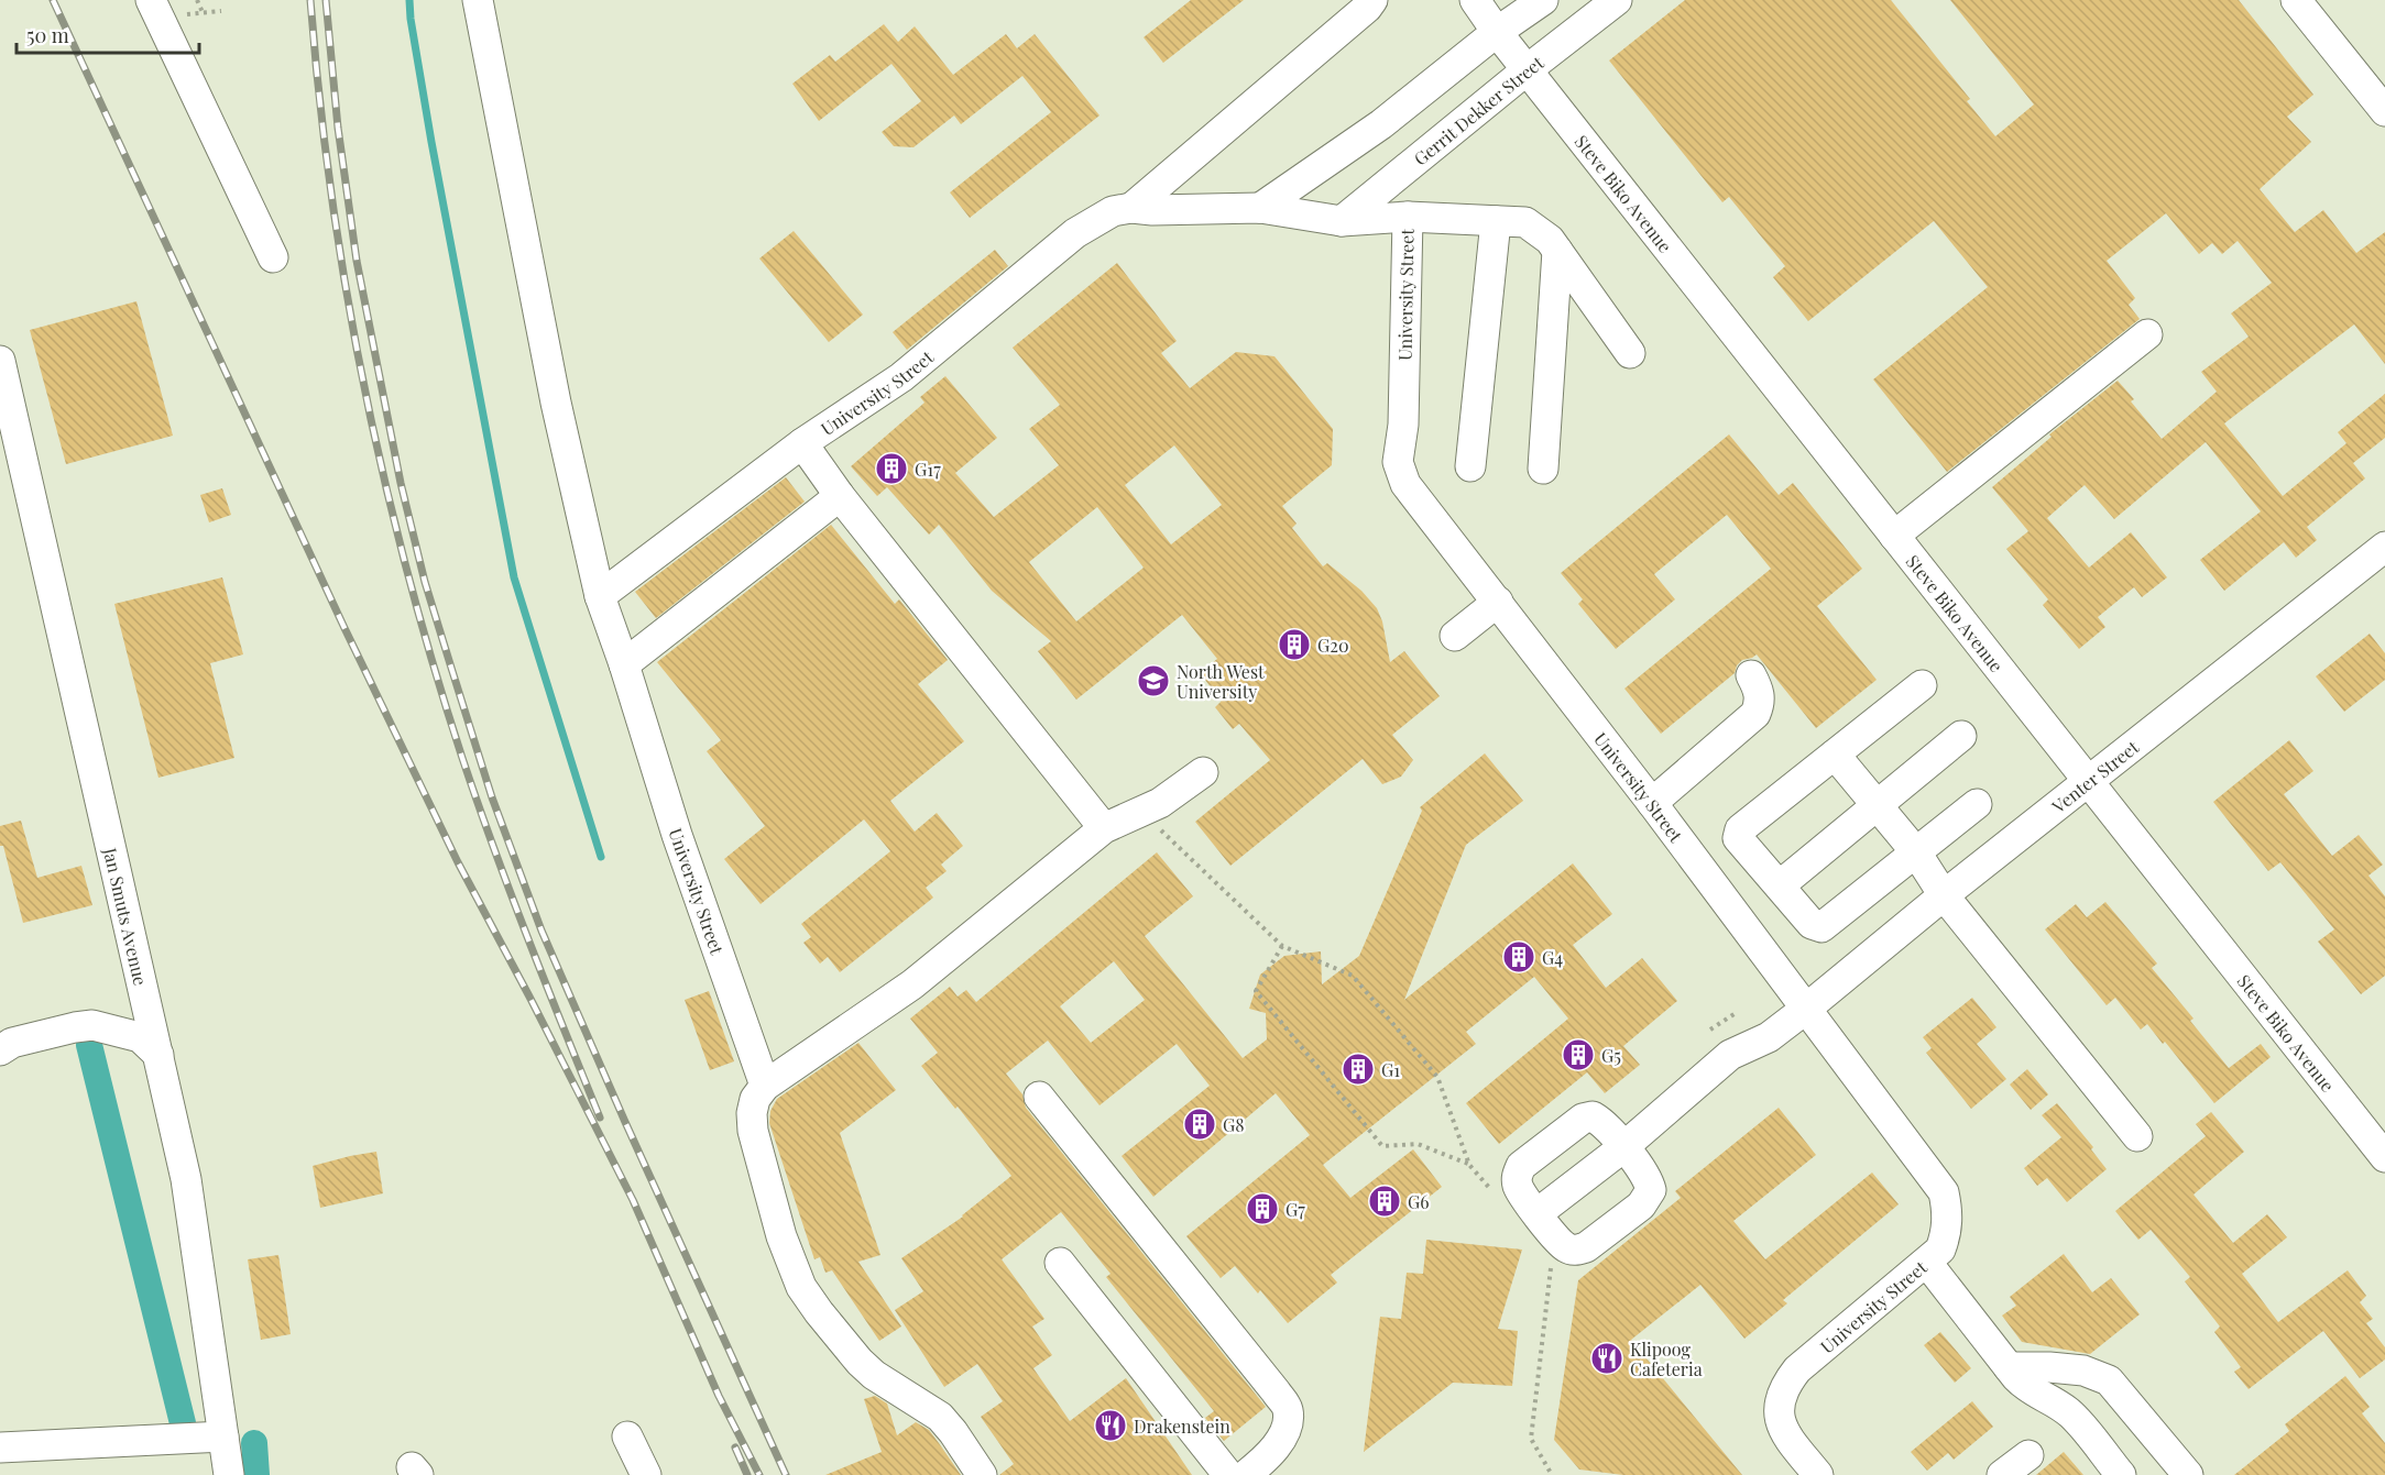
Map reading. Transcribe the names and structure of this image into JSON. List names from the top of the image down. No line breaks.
{"streets":{"street":["Gerrit Dekker Street","Steve Biko Avenue","University Street","Venter Street","Jan Smuts Avenue"]},"crossings":[["Gerrit Dekker Street","Steve Biko Avenue"],["Gerrit Dekker Street","University Street"],["Steve Biko Avenue","Venter Street"],["University Street","Venter Street"]],"places":{"building":["G17","G20","G4","G5","G1","G8","G6","G7"],"school or university":["North West University"],"restaurant":["Klipoog Cafeteria","Drakenstein"]},"scale_bar":"50 m"}
